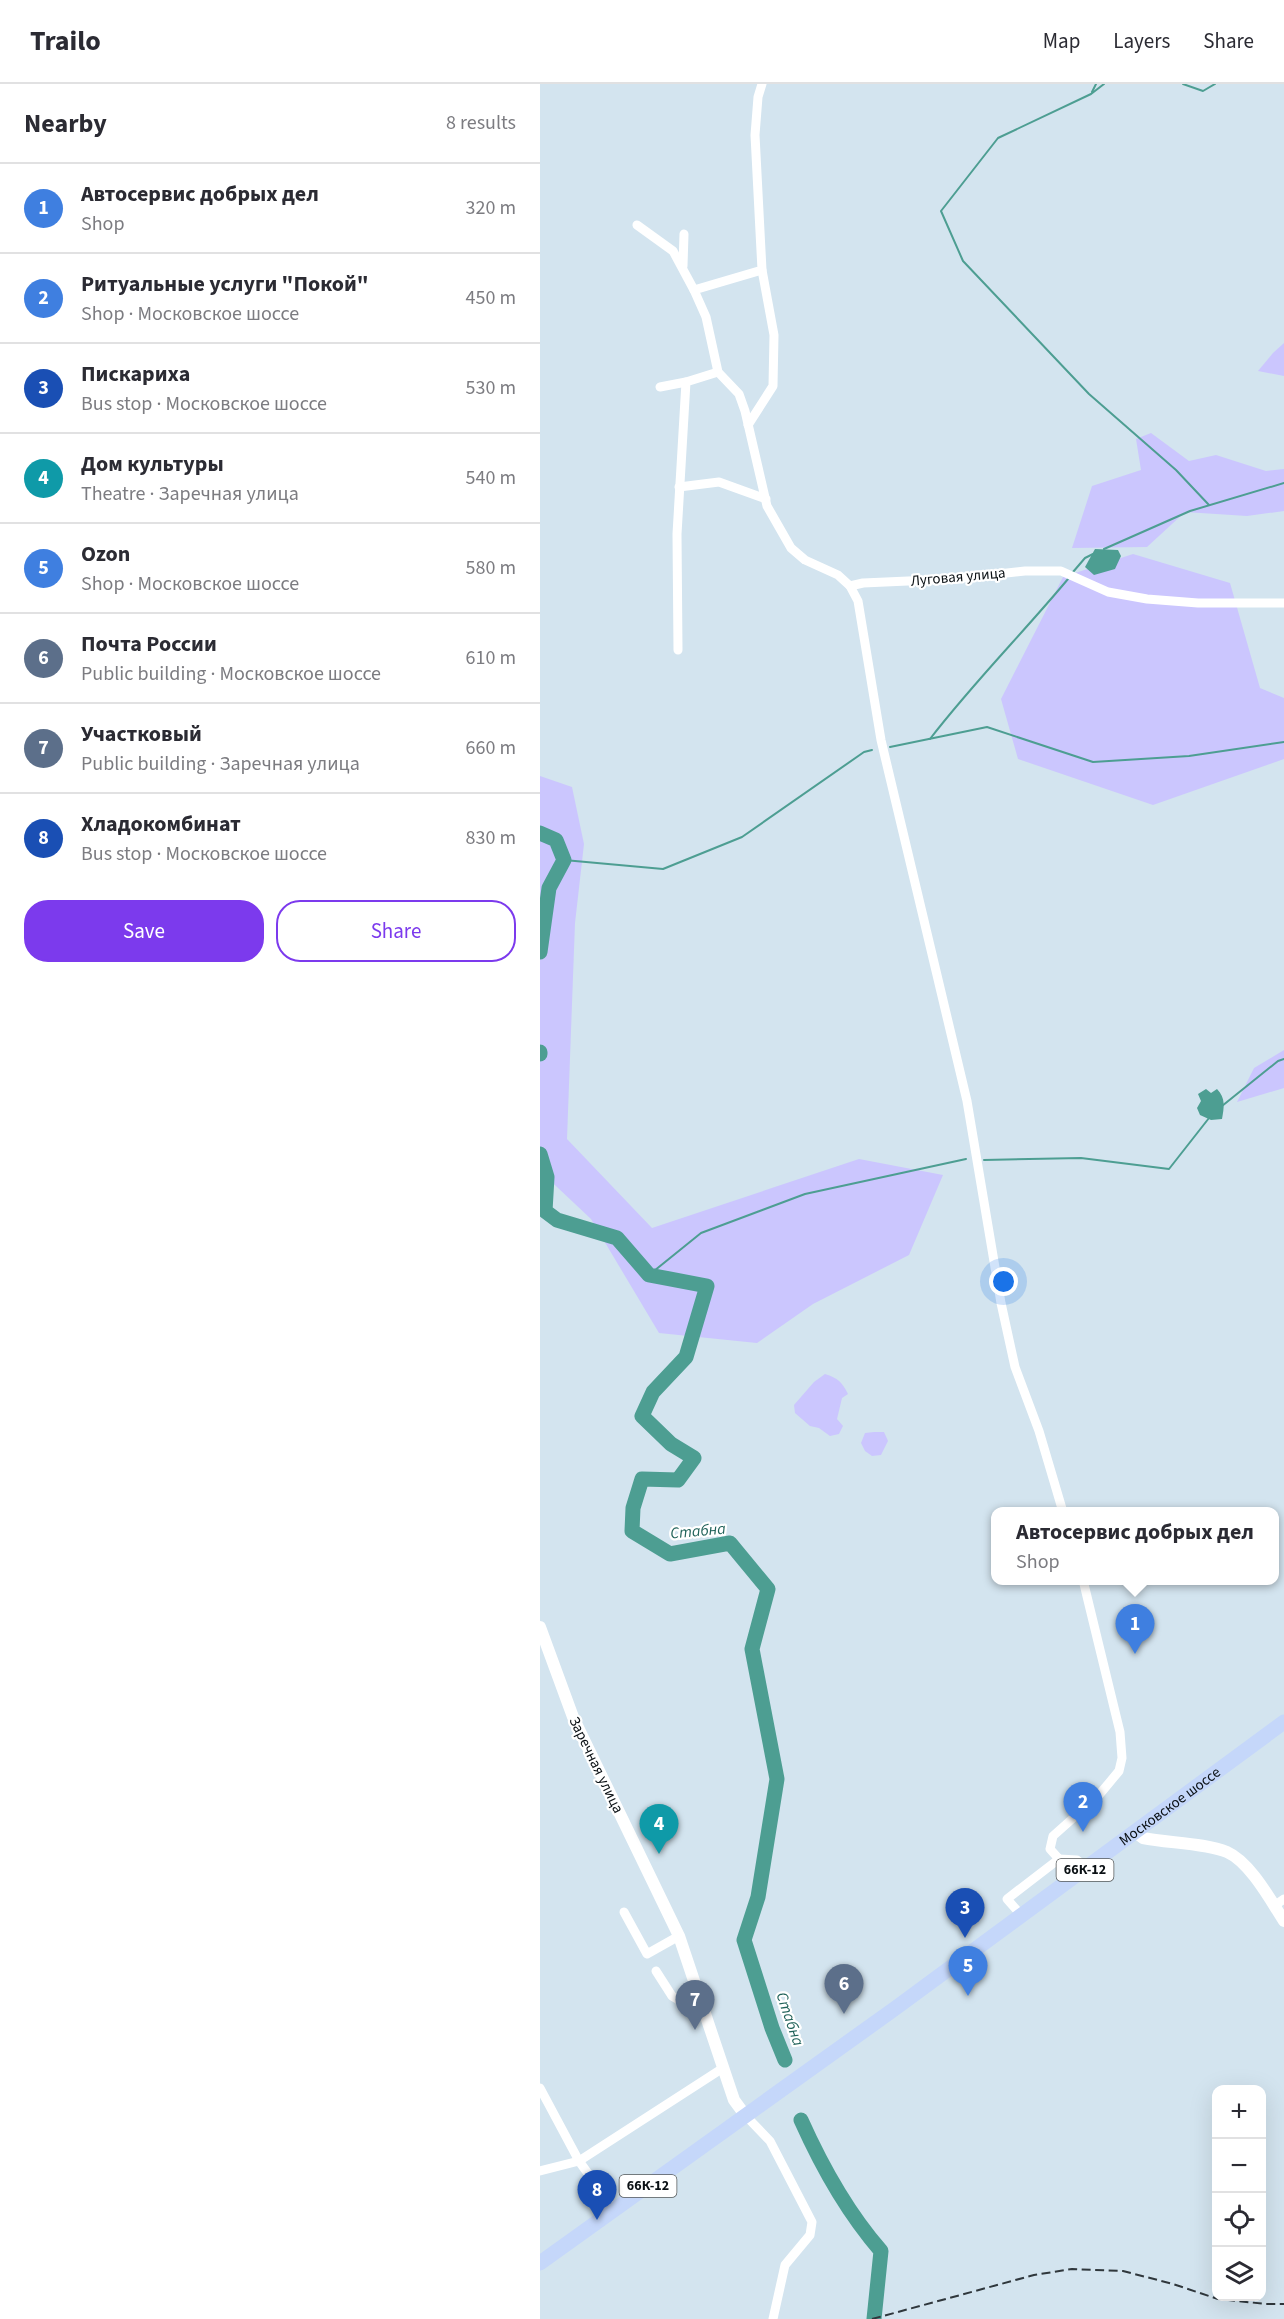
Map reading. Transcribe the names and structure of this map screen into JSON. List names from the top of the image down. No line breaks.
{"streets":{"main road":["Московское шоссе","66К-12"],"street":["Луговая улица","Заречная улица"]},"crossings":[["Заречная улица","Московское шоссе"],["Заречная улица","66К-12"],["Московское шоссе","66К-12"]],"water":["Стабна"],"page":{"header":"Trailo","nav":["Map","Layers","Share"],"heading":["Nearby","8 results"],"list":[{"mark":"1","name":"Автосервис добрых дел","note":"Shop","value":"320 m"},{"mark":"2","name":"Ритуальные услуги \"Покой\"","note":"Shop · Московское шоссе","value":"450 m"},{"mark":"3","name":"Пискариха","note":"Bus stop · Московское шоссе","value":"530 m"},{"mark":"4","name":"Дом культуры","note":"Theatre · Заречная улица","value":"540 m"},{"mark":"5","name":"Ozon","note":"Shop · Московское шоссе","value":"580 m"},{"mark":"6","name":"Почта России","note":"Public building · Московское шоссе","value":"610 m"},{"mark":"7","name":"Участковый","note":"Public building · Заречная улица","value":"660 m"},{"mark":"8","name":"Хладокомбинат","note":"Bus stop · Московское шоссе","value":"830 m"}],"buttons":["Save","Share"],"popup":["Автосервис добрых дел","Shop"],"pins":["1","2","4","3","5","6","7","8"],"map_buttons":["+","−"]}}
